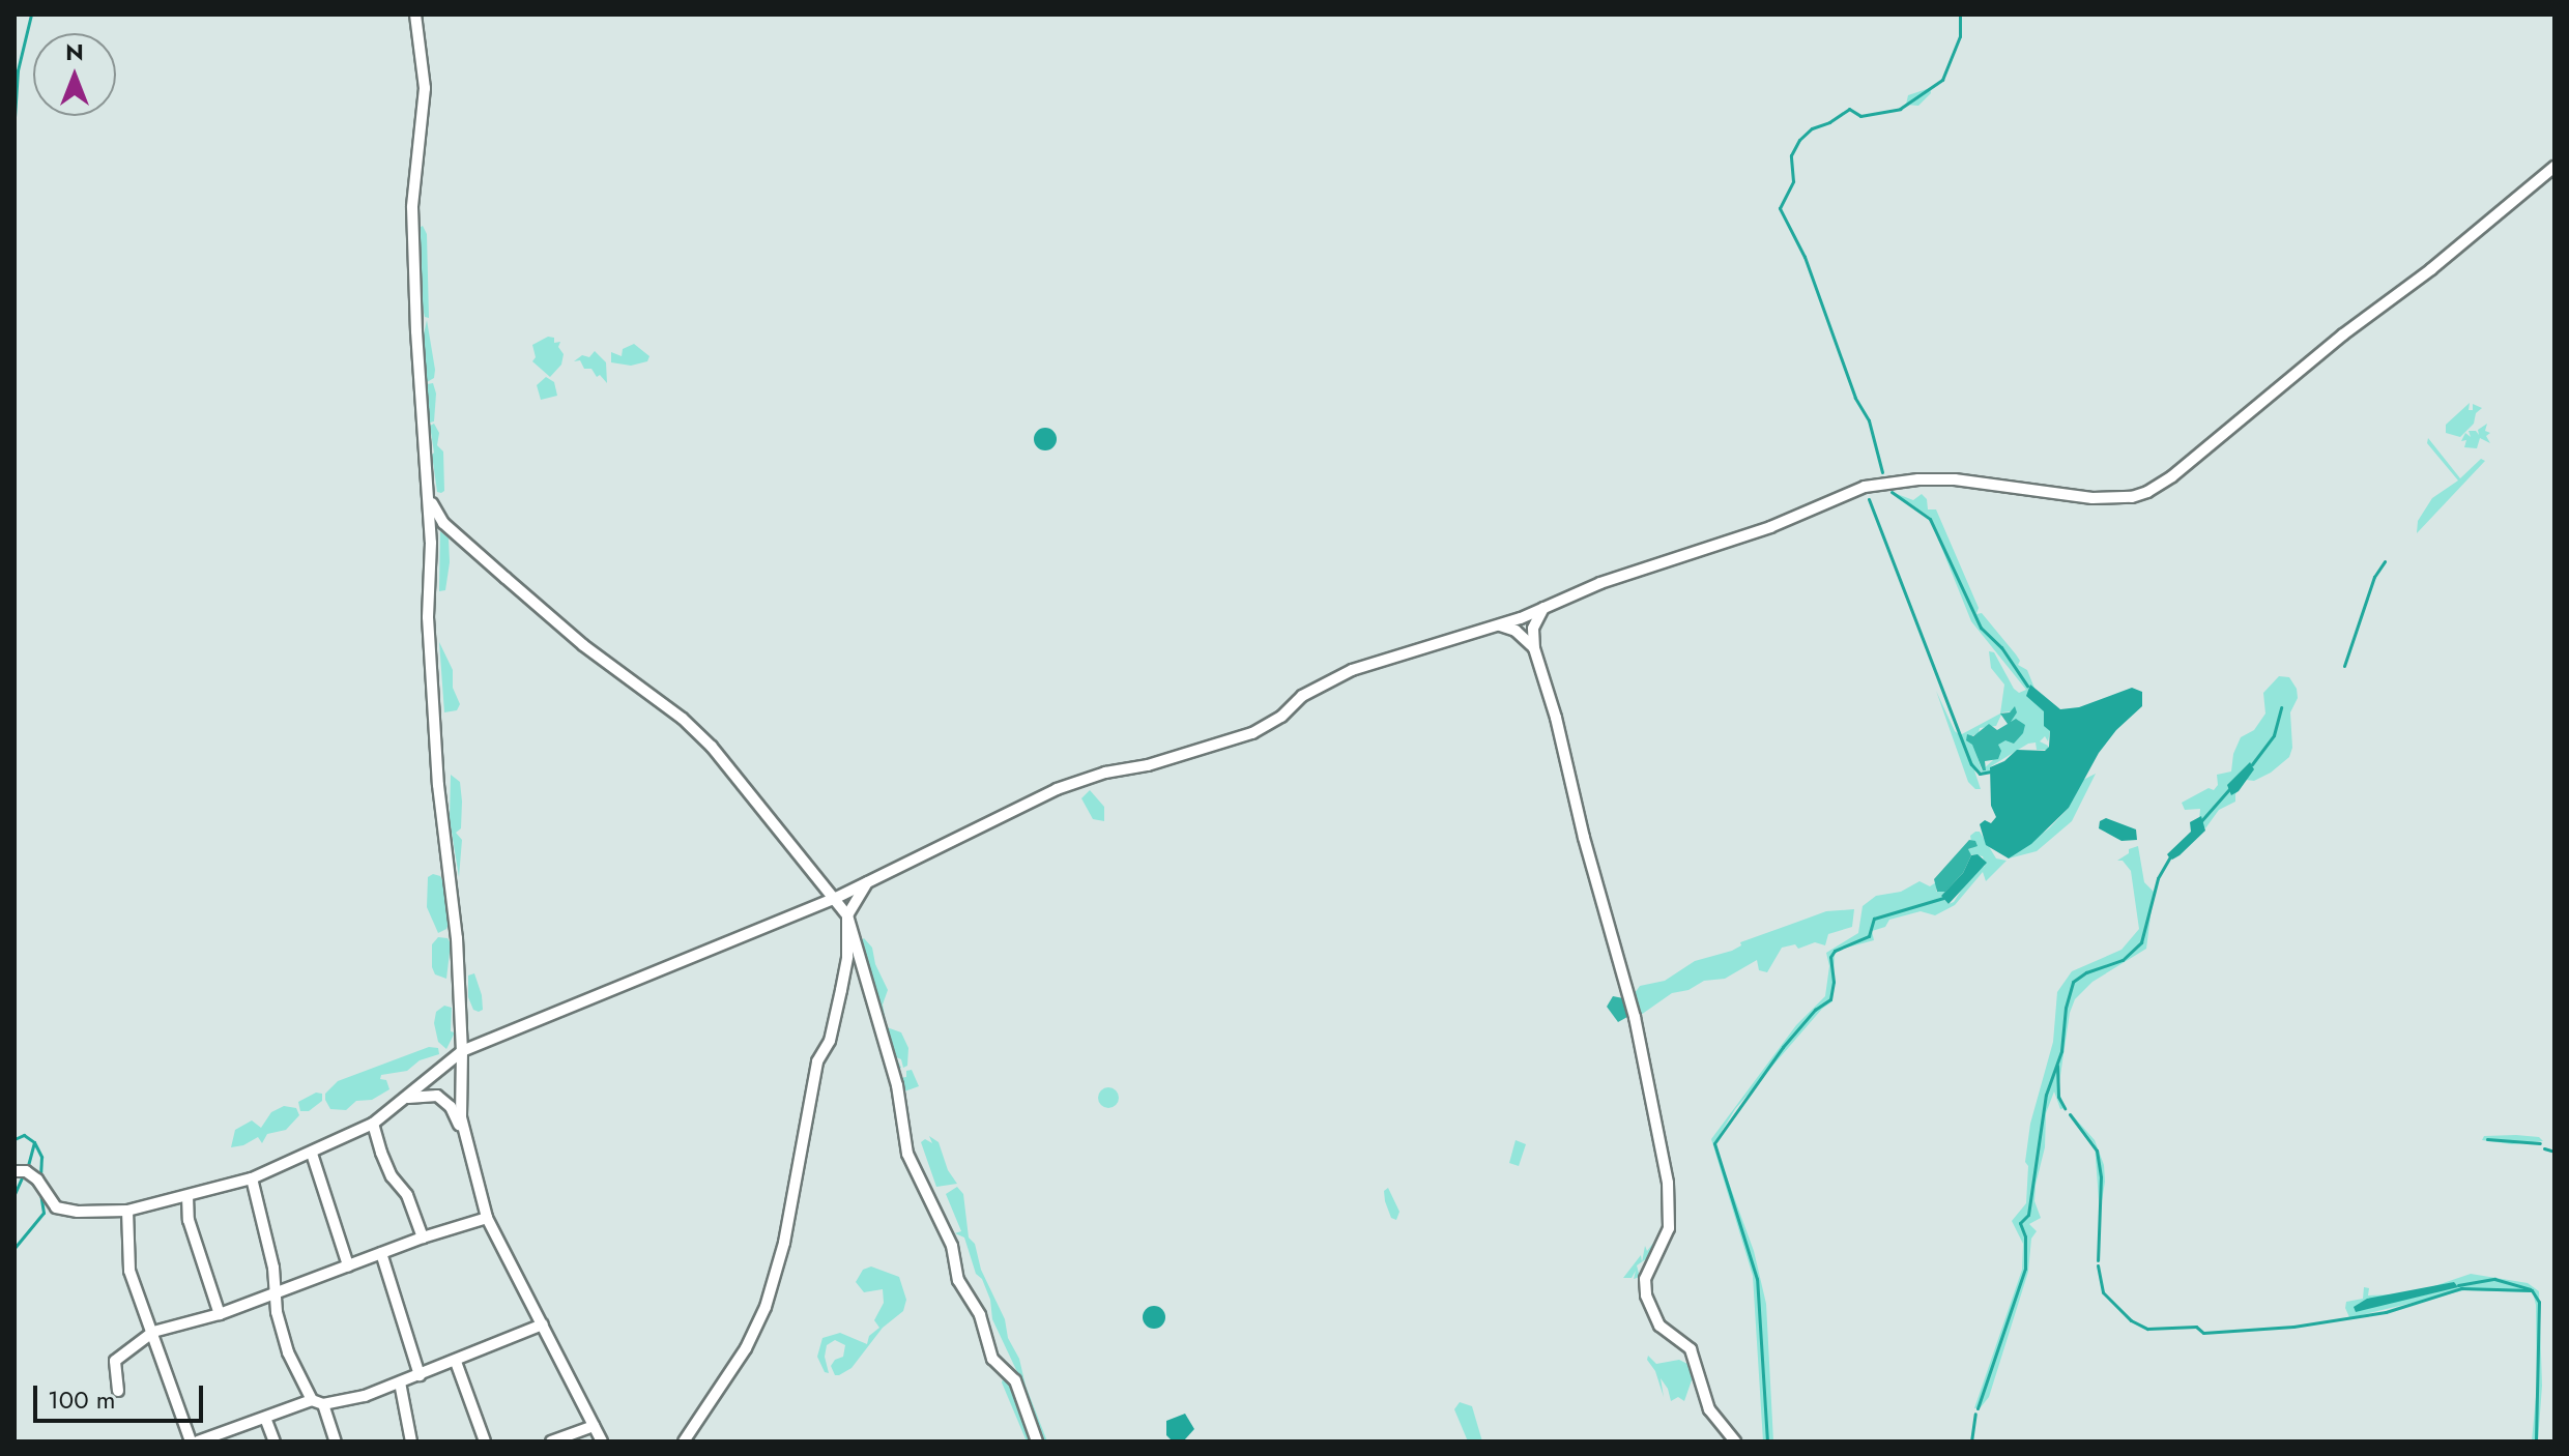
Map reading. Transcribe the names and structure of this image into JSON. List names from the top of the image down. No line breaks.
{"scale_bar":"100 m","north":"top"}
